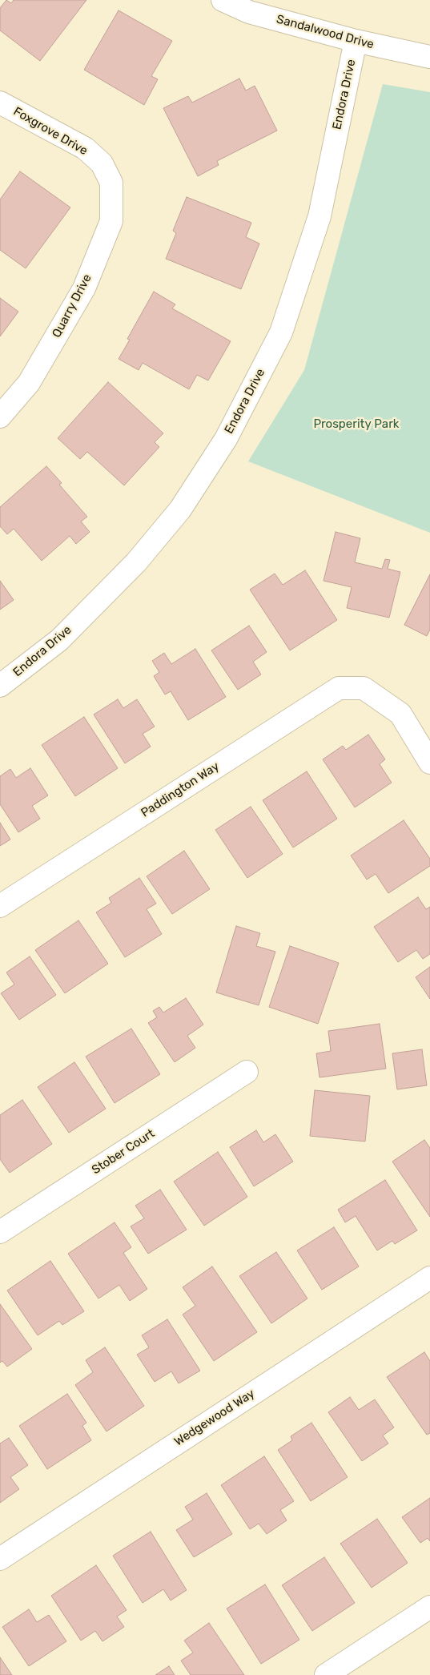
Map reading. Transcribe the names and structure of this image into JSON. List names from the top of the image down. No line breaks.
{"streets":{"street":["Sandalwood Drive","Endora Drive","Foxgrove Drive","Quarry Drive","Paddington Way","Stober Court","Wedgewood Way"]},"crossings":[["Sandalwood Drive","Endora Drive"],["Foxgrove Drive","Quarry Drive"]],"parks":["Prosperity Park"]}
